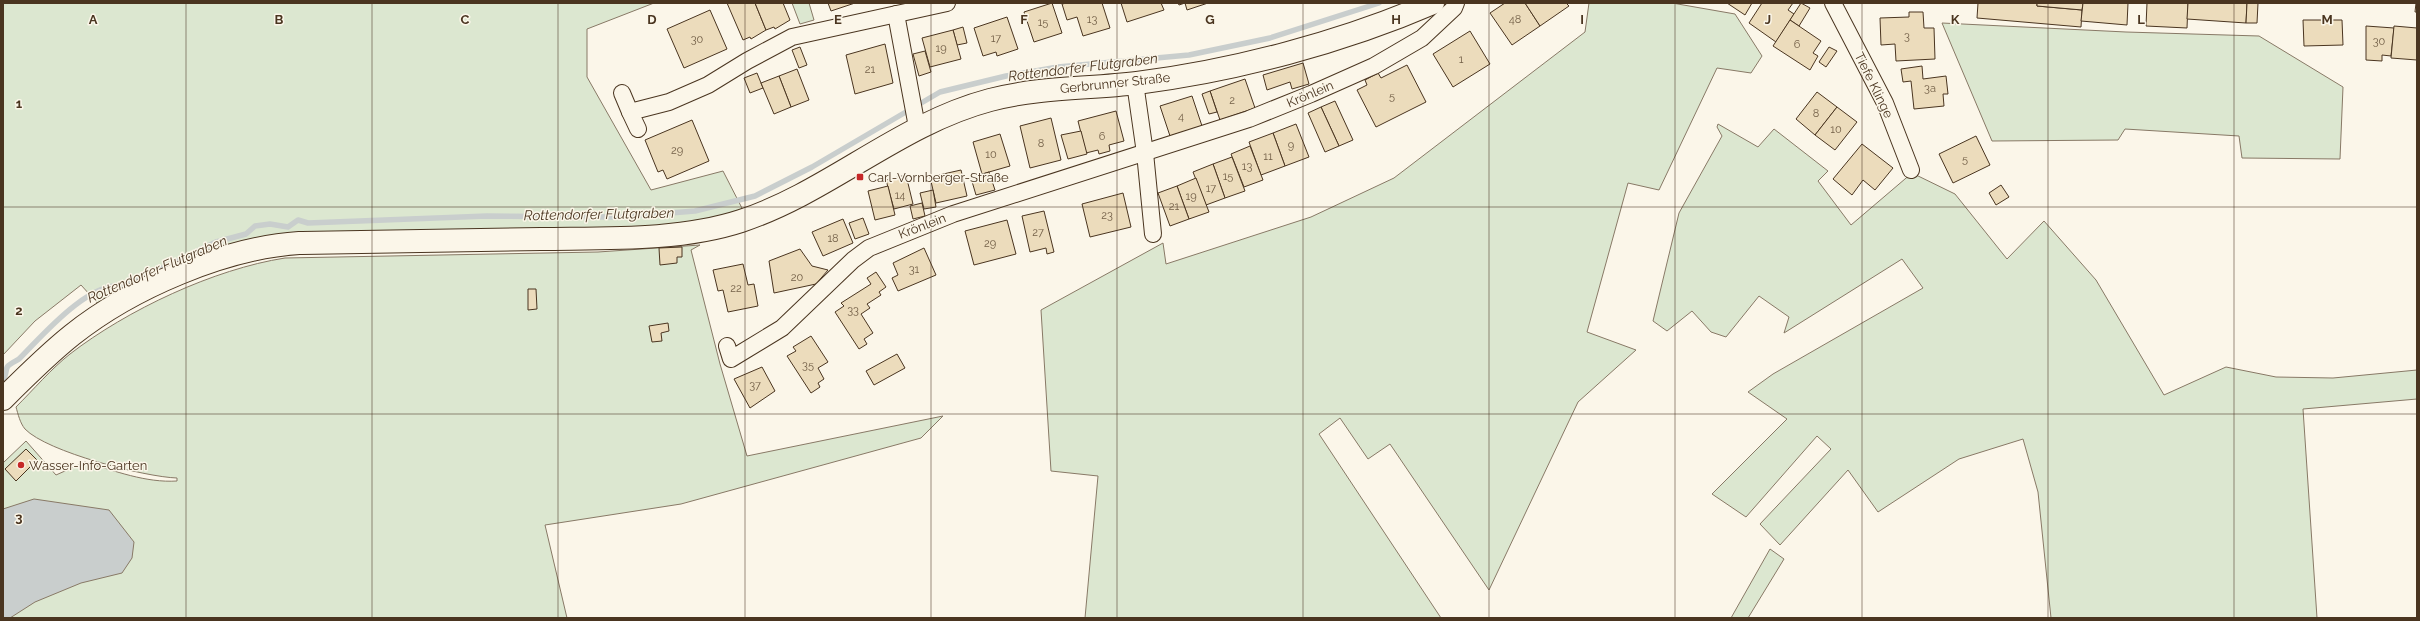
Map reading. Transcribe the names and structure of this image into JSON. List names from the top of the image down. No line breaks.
{"streets":{"street":["Gerbrunner Straße","Tiefe Klinge","Krönlein"]},"water":["Rottendorfer Flutgraben"],"places":{"transit":["Carl-Vornberger-Straße"],"other":["Wasser-Info-Garten"]},"house_numbers":["13","48","15","3","17","30","30","6","19","1","21","3a","5","2","8","4","10","6","8","9","29","10","11","5","13","15","17","14","19","21","23","27","18","29","31","20","22","33","35","37"],"grid":{"columns":["A","B","C","D","E","F","G","H","I","J","K","L","M"],"rows":["1","2","3"]}}
